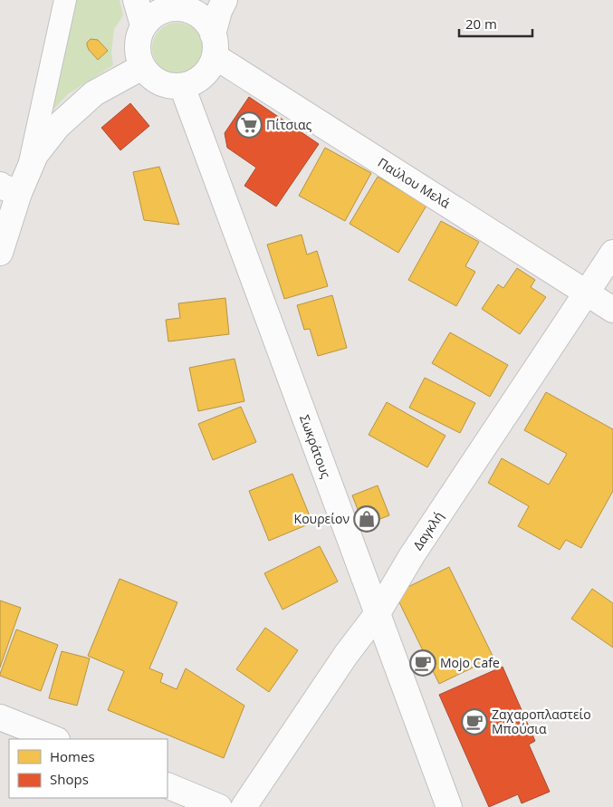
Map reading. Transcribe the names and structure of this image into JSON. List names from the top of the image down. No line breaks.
{"streets":{"street":["Παύλου Μελά","Σωκράτους","Δαγκλή"]},"crossings":[["Παύλου Μελά","Σωκράτους"],["Παύλου Μελά","Δαγκλή"],["Σωκράτους","Δαγκλή"]],"places":{"supermarket":["Πίτσιας"],"shop":["Κουρείον"],"cafe":["Mojo Cafe","Ζαχαροπλαστείο Μπούσια"]},"legend":["Homes","Shops"],"scale_bar":"20 m"}
